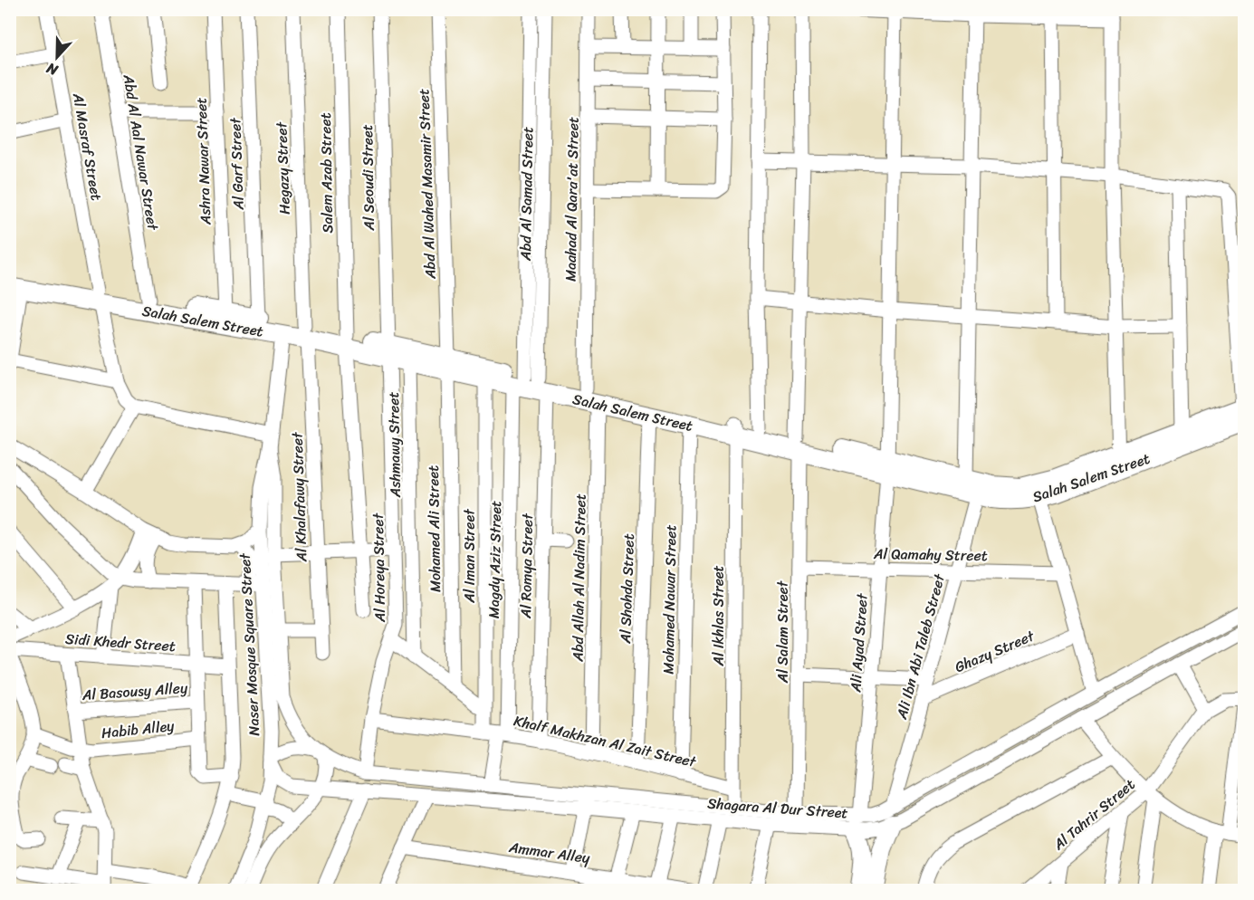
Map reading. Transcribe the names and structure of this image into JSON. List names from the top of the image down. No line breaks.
{"streets":{"main road":["Salah Salem Street"],"street":["Al Masraf Street","Abd Al Aal Nawar Street","Ashra Nawar Street","Al Garf Street","Hegazy Street","Salem Azab Street","Al Seoudi Street","Abd Al Wahed Masamir Street","Abd Al Samad Street","Maahad Al Qara'at Street","Ashmawy Street","Al Khalafawy Street","Mohamed Ali Street","Al Qamahy Street","Al Iman Street","Magdy Aziz Street","Al Romya Street","Al Horeya Street","Abd Allah Al Nadim Street","Al Shohda Street","Mohamed Nawar Street","Al Ikhlas Street","Al Salam Street","Sidi Khedr Street","Ali Ayad Street","Naser Mosque Square Street","Ali Ibn Abi Taleb Street","Ghazy Street","Al Basousy Alley","Habib Alley","Khalf Makhzan Al Zait Street","Shagara Al Dur Street","Al Tahrir Street","Ammar Alley"]},"crossings":[["Al Masraf Street","Salah Salem Street"],["Abd Al Aal Nawar Street","Salah Salem Street"],["Ashra Nawar Street","Salah Salem Street"],["Al Garf Street","Salah Salem Street"],["Hegazy Street","Salah Salem Street"],["Hegazy Street","Al Khalafawy Street"],["Salem Azab Street","Salah Salem Street"],["Al Seoudi Street","Salah Salem Street"],["Al Seoudi Street","Al Horeya Street"],["Abd Al Wahed Masamir Street","Salah Salem Street"],["Abd Al Wahed Masamir Street","Mohamed Ali Street"],["Abd Al Samad Street","Salah Salem Street"],["Abd Al Samad Street","Magdy Aziz Street"],["Abd Al Samad Street","Al Romya Street"],["Maahad Al Qara'at Street","Salah Salem Street"],["Salah Salem Street","Ashmawy Street"],["Salah Salem Street","Al Khalafawy Street"],["Salah Salem Street","Mohamed Ali Street"],["Salah Salem Street","Al Iman Street"],["Salah Salem Street","Magdy Aziz Street"],["Salah Salem Street","Al Romya Street"],["Salah Salem Street","Al Horeya Street"],["Salah Salem Street","Abd Allah Al Nadim Street"],["Salah Salem Street","Al Shohda Street"],["Salah Salem Street","Mohamed Nawar Street"],["Salah Salem Street","Al Ikhlas Street"],["Salah Salem Street","Al Salam Street"],["Salah Salem Street","Ali Ayad Street"],["Salah Salem Street","Naser Mosque Square Street"],["Salah Salem Street","Ali Ibn Abi Taleb Street"],["Al Qamahy Street","Al Salam Street"],["Al Qamahy Street","Ali Ayad Street"],["Al Qamahy Street","Ali Ibn Abi Taleb Street"],["Al Iman Street","Magdy Aziz Street"],["Al Iman Street","Khalf Makhzan Al Zait Street"],["Magdy Aziz Street","Al Romya Street"],["Magdy Aziz Street","Khalf Makhzan Al Zait Street"],["Al Romya Street","Khalf Makhzan Al Zait Street"],["Al Horeya Street","Khalf Makhzan Al Zait Street"],["Al Horeya Street","Shagara Al Dur Street"],["Abd Allah Al Nadim Street","Khalf Makhzan Al Zait Street"],["Al Shohda Street","Khalf Makhzan Al Zait Street"],["Mohamed Nawar Street","Khalf Makhzan Al Zait Street"],["Al Ikhlas Street","Khalf Makhzan Al Zait Street"],["Al Ikhlas Street","Shagara Al Dur Street"],["Al Salam Street","Shagara Al Dur Street"],["Ali Ayad Street","Shagara Al Dur Street"],["Naser Mosque Square Street","Shagara Al Dur Street"],["Ali Ibn Abi Taleb Street","Ghazy Street"],["Ali Ibn Abi Taleb Street","Shagara Al Dur Street"]],"north":"bottom"}
